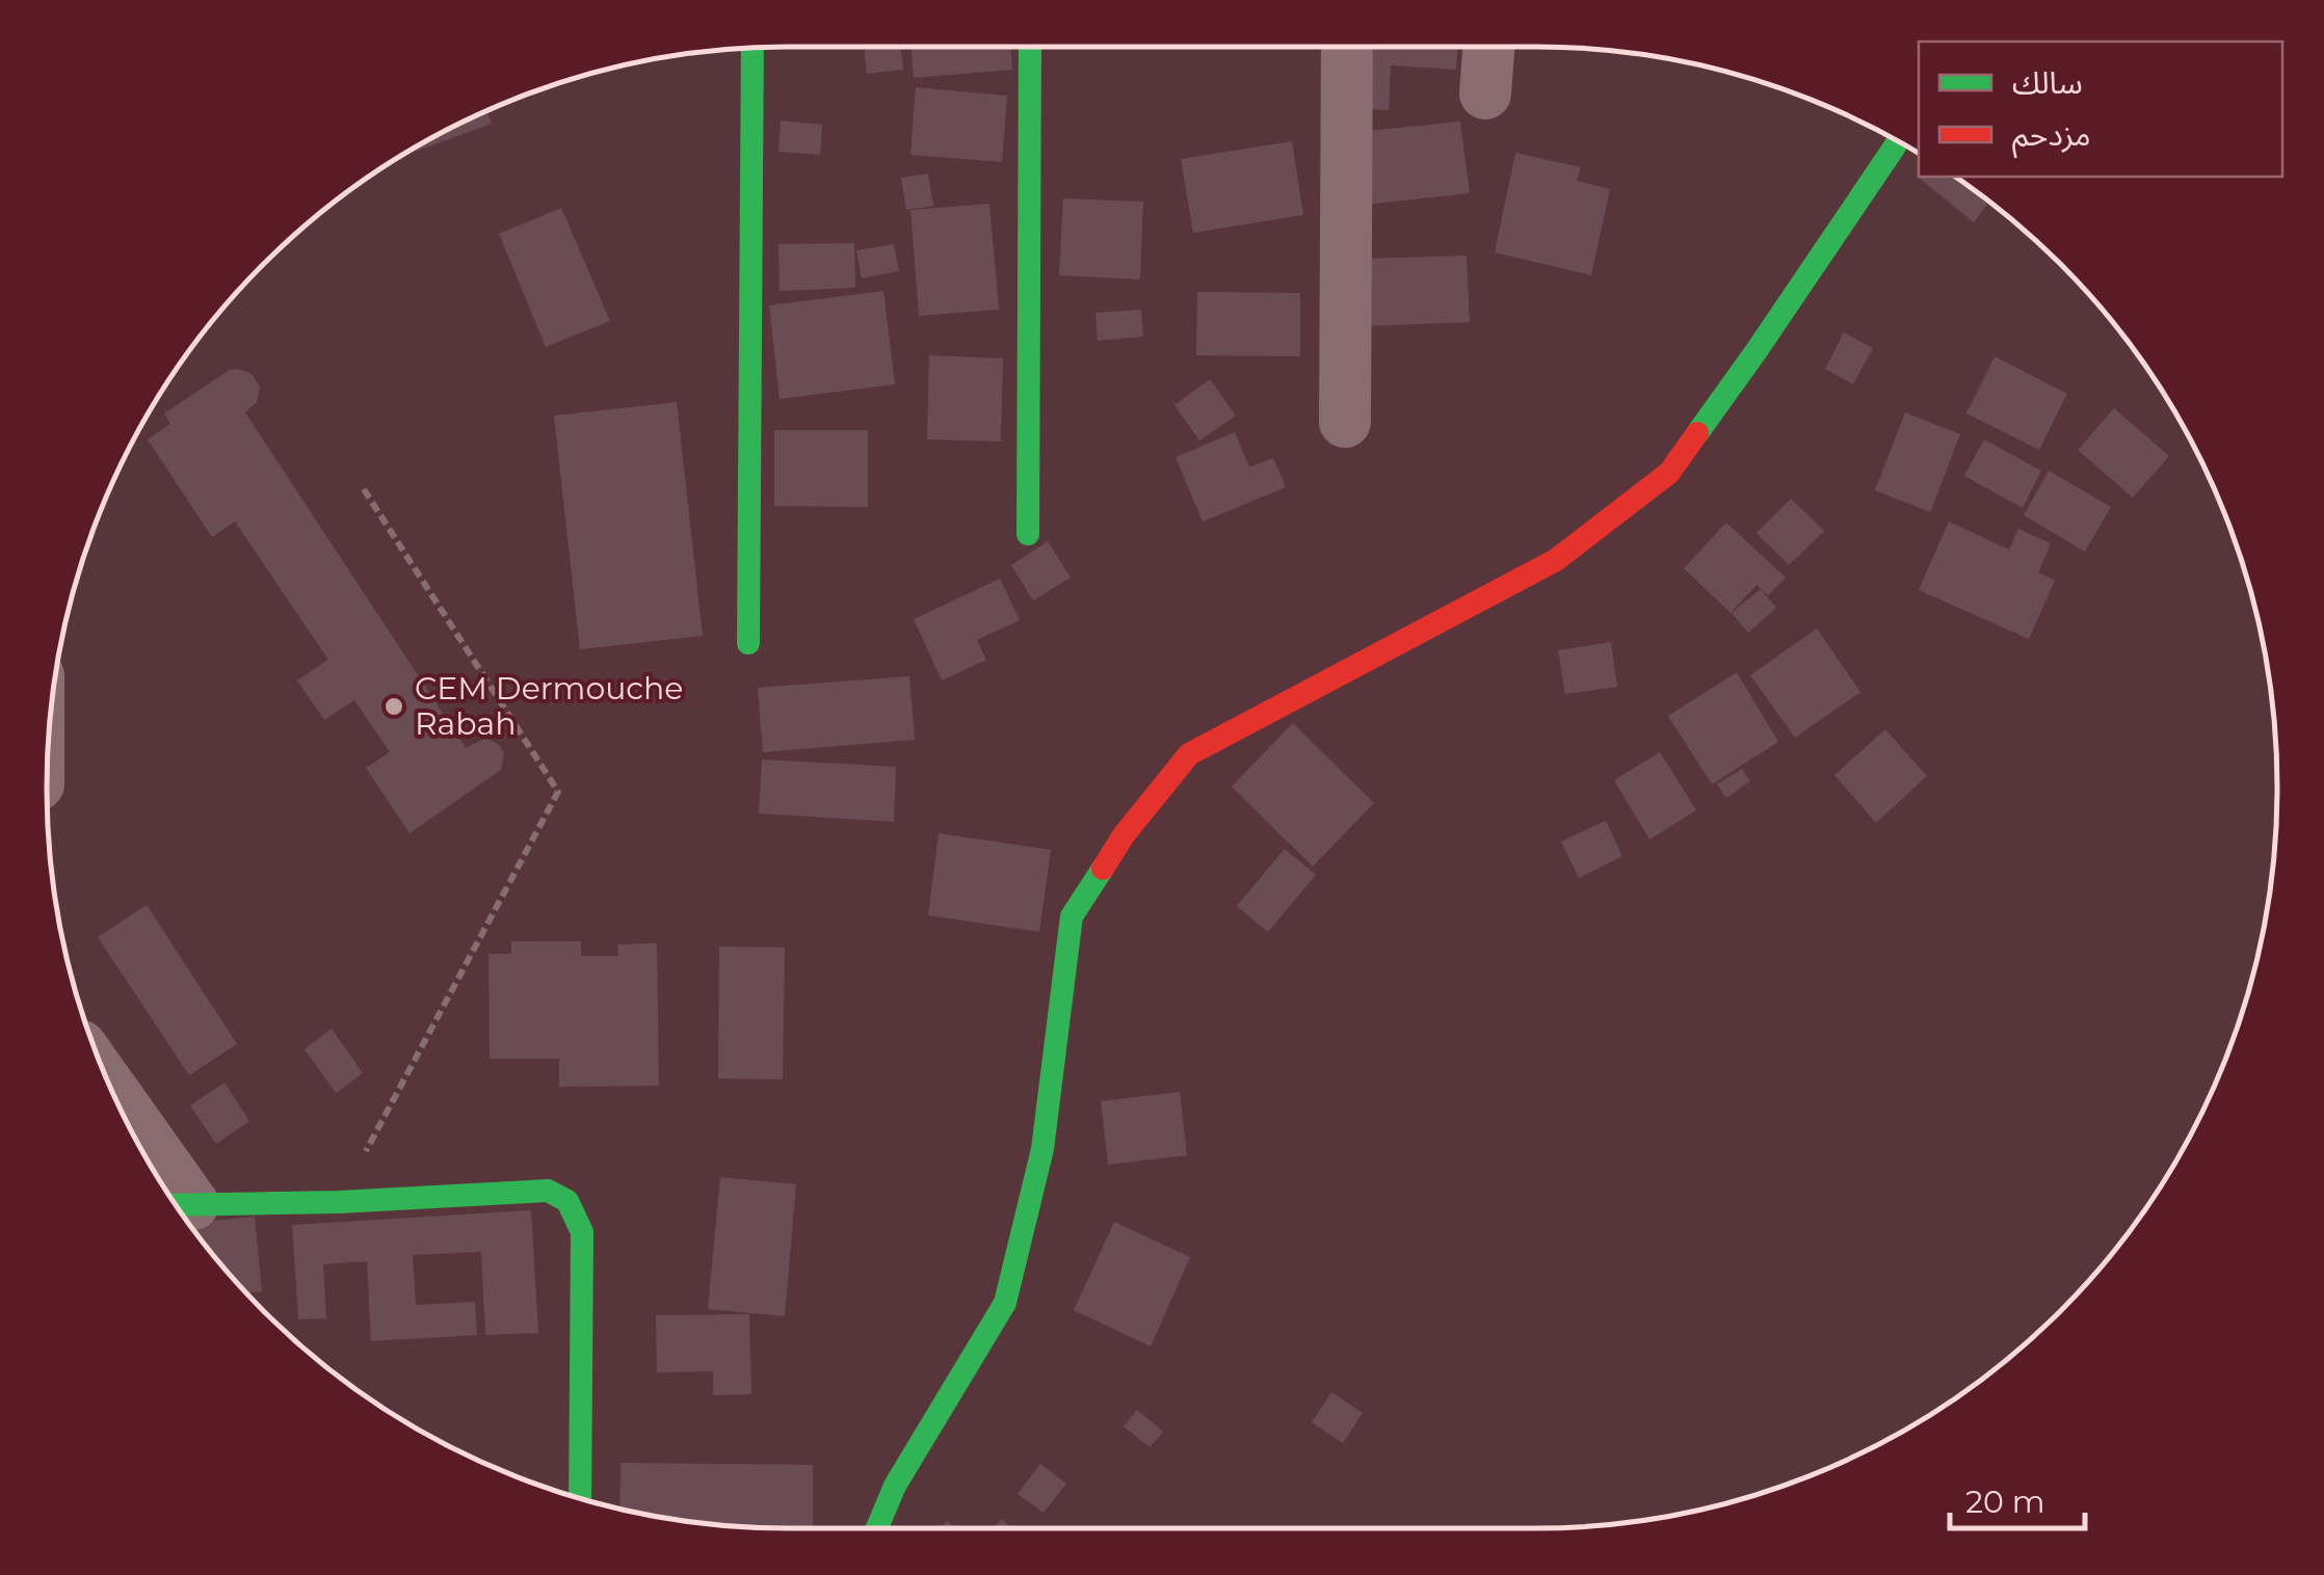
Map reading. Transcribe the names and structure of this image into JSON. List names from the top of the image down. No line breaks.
{"places":["CEM Dermouche Rabah"],"legend":["سالك","مزدحم"],"scale_bar":"20 m"}
